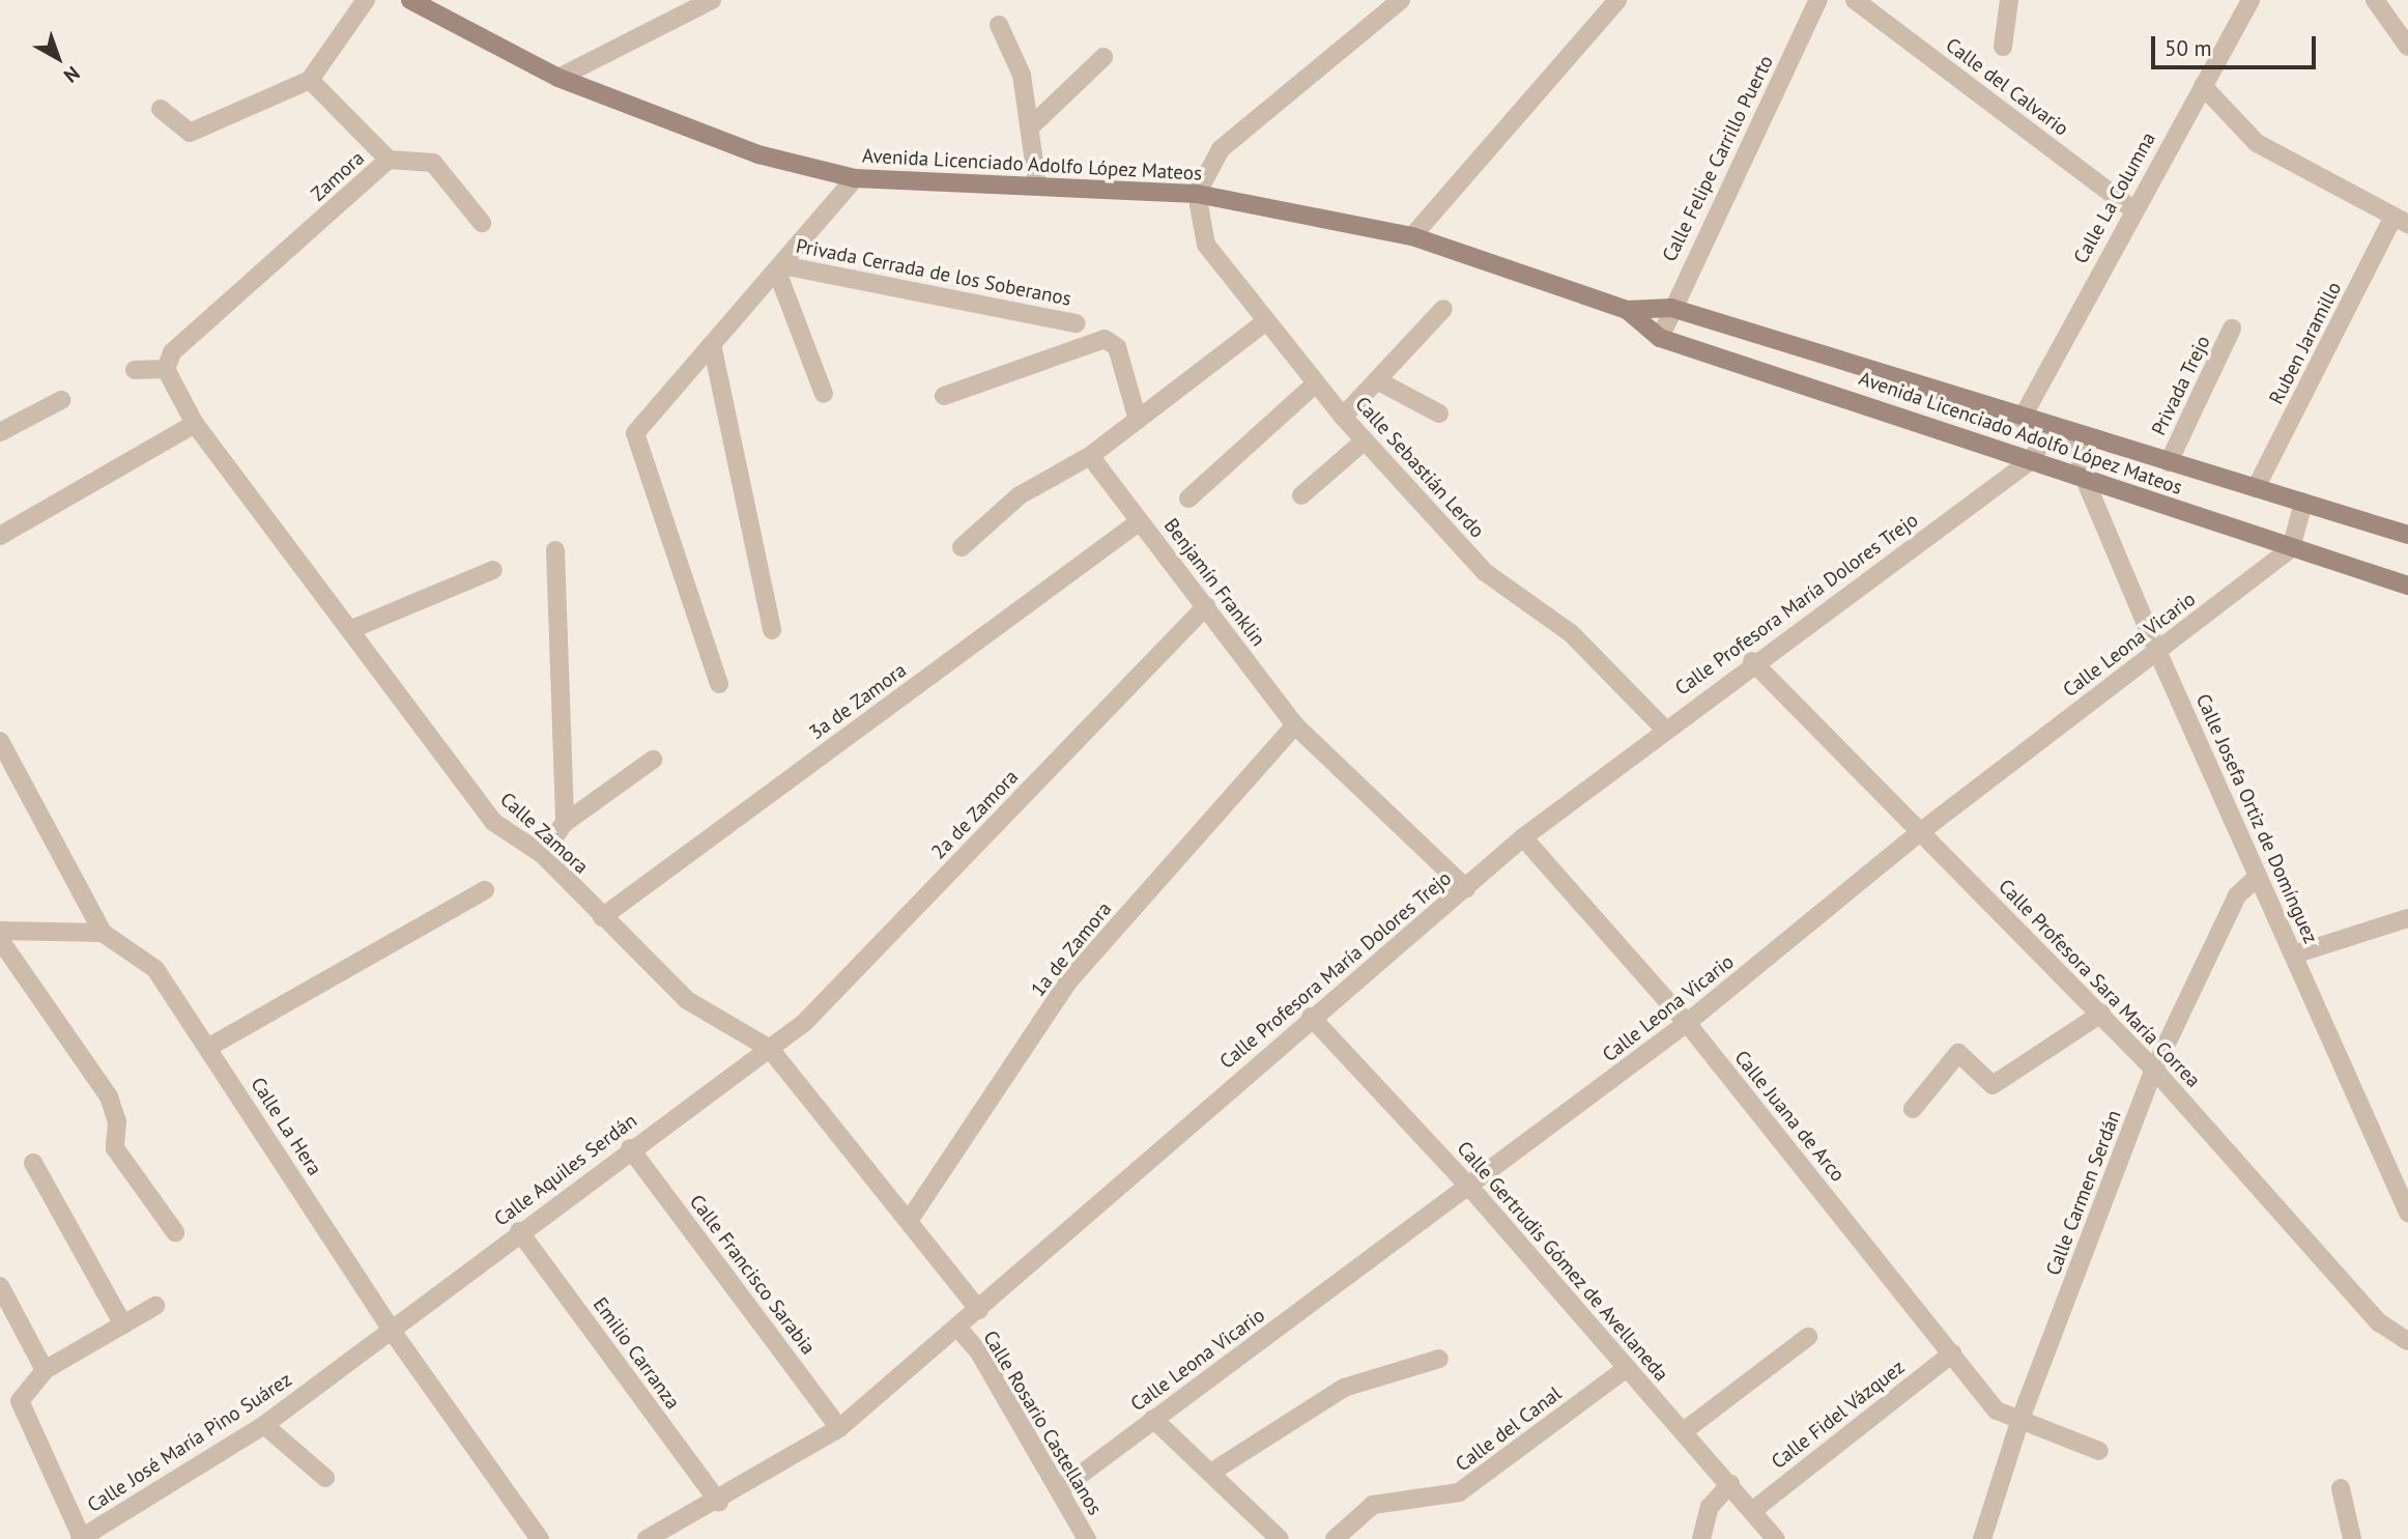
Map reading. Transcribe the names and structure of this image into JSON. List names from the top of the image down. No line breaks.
{"streets":{"street":["Calle del Calvario","Calle Felipe Carrillo Puerto","Avenida Licenciado Adolfo López Mateos","Zamora","Calle La Columna","Privada Cerrada de los Soberanos","Ruben Jaramillo","Privada Trejo","Calle Sebastián Lerdo","Benjamín Franklin","Calle Profesora María Dolores Trejo","Calle Leona Vicario","3a de Zamora","2a de Zamora","Calle Josefa Ortiz de Domínguez","Calle Zamora","1a de Zamora","Calle Profesora Sara María Correa","Calle Juana de Arco","Calle La Hera","Calle Aquiles Serdán","Calle Carmen Serdán","Calle Gertrudis Gómez de Avellaneda","Calle Francisco Sarabia","Emilio Carranza","Calle Fidel Vázquez","Calle Rosario Castellanos","Calle del Canal","Calle José María Pino Suárez"]},"crossings":[["Calle del Calvario","Calle La Columna"],["Calle Felipe Carrillo Puerto","Avenida Licenciado Adolfo López Mateos"],["Avenida Licenciado Adolfo López Mateos","Calle La Columna"],["Avenida Licenciado Adolfo López Mateos","Privada Cerrada de los Soberanos"],["Avenida Licenciado Adolfo López Mateos","Ruben Jaramillo"],["Avenida Licenciado Adolfo López Mateos","Privada Trejo"],["Avenida Licenciado Adolfo López Mateos","Calle Sebastián Lerdo"],["Avenida Licenciado Adolfo López Mateos","Calle Profesora María Dolores Trejo"],["Avenida Licenciado Adolfo López Mateos","Calle Leona Vicario"],["Avenida Licenciado Adolfo López Mateos","Calle Josefa Ortiz de Domínguez"],["Zamora","Calle Zamora"],["Calle Sebastián Lerdo","Calle Profesora María Dolores Trejo"],["Benjamín Franklin","Calle Profesora María Dolores Trejo"],["Benjamín Franklin","3a de Zamora"],["Benjamín Franklin","2a de Zamora"],["Benjamín Franklin","1a de Zamora"],["Calle Profesora María Dolores Trejo","Calle Zamora"],["Calle Profesora María Dolores Trejo","Calle Profesora Sara María Correa"],["Calle Profesora María Dolores Trejo","Calle Juana de Arco"],["Calle Profesora María Dolores Trejo","Calle Gertrudis Gómez de Avellaneda"],["Calle Profesora María Dolores Trejo","Calle Francisco Sarabia"],["Calle Profesora María Dolores Trejo","Emilio Carranza"],["Calle Profesora María Dolores Trejo","Calle Rosario Castellanos"],["Calle Leona Vicario","Calle Josefa Ortiz de Domínguez"],["Calle Leona Vicario","Calle Profesora Sara María Correa"],["Calle Leona Vicario","Calle Juana de Arco"],["Calle Leona Vicario","Calle Gertrudis Gómez de Avellaneda"],["Calle Leona Vicario","Calle Rosario Castellanos"],["3a de Zamora","Calle Zamora"],["2a de Zamora","Calle Zamora"],["2a de Zamora","Calle Aquiles Serdán"],["Calle Josefa Ortiz de Domínguez","Calle Carmen Serdán"],["Calle Zamora","1a de Zamora"],["Calle Zamora","Calle Aquiles Serdán"],["Calle Profesora Sara María Correa","Calle Carmen Serdán"],["Calle Juana de Arco","Calle Carmen Serdán"],["Calle Juana de Arco","Calle Fidel Vázquez"],["Calle La Hera","Calle Aquiles Serdán"],["Calle La Hera","Calle José María Pino Suárez"],["Calle Aquiles Serdán","Calle Francisco Sarabia"],["Calle Aquiles Serdán","Emilio Carranza"],["Calle Aquiles Serdán","Calle José María Pino Suárez"],["Calle Gertrudis Gómez de Avellaneda","Calle Fidel Vázquez"],["Calle Gertrudis Gómez de Avellaneda","Calle del Canal"]],"scale_bar":"50 m","north":"bottom right"}
